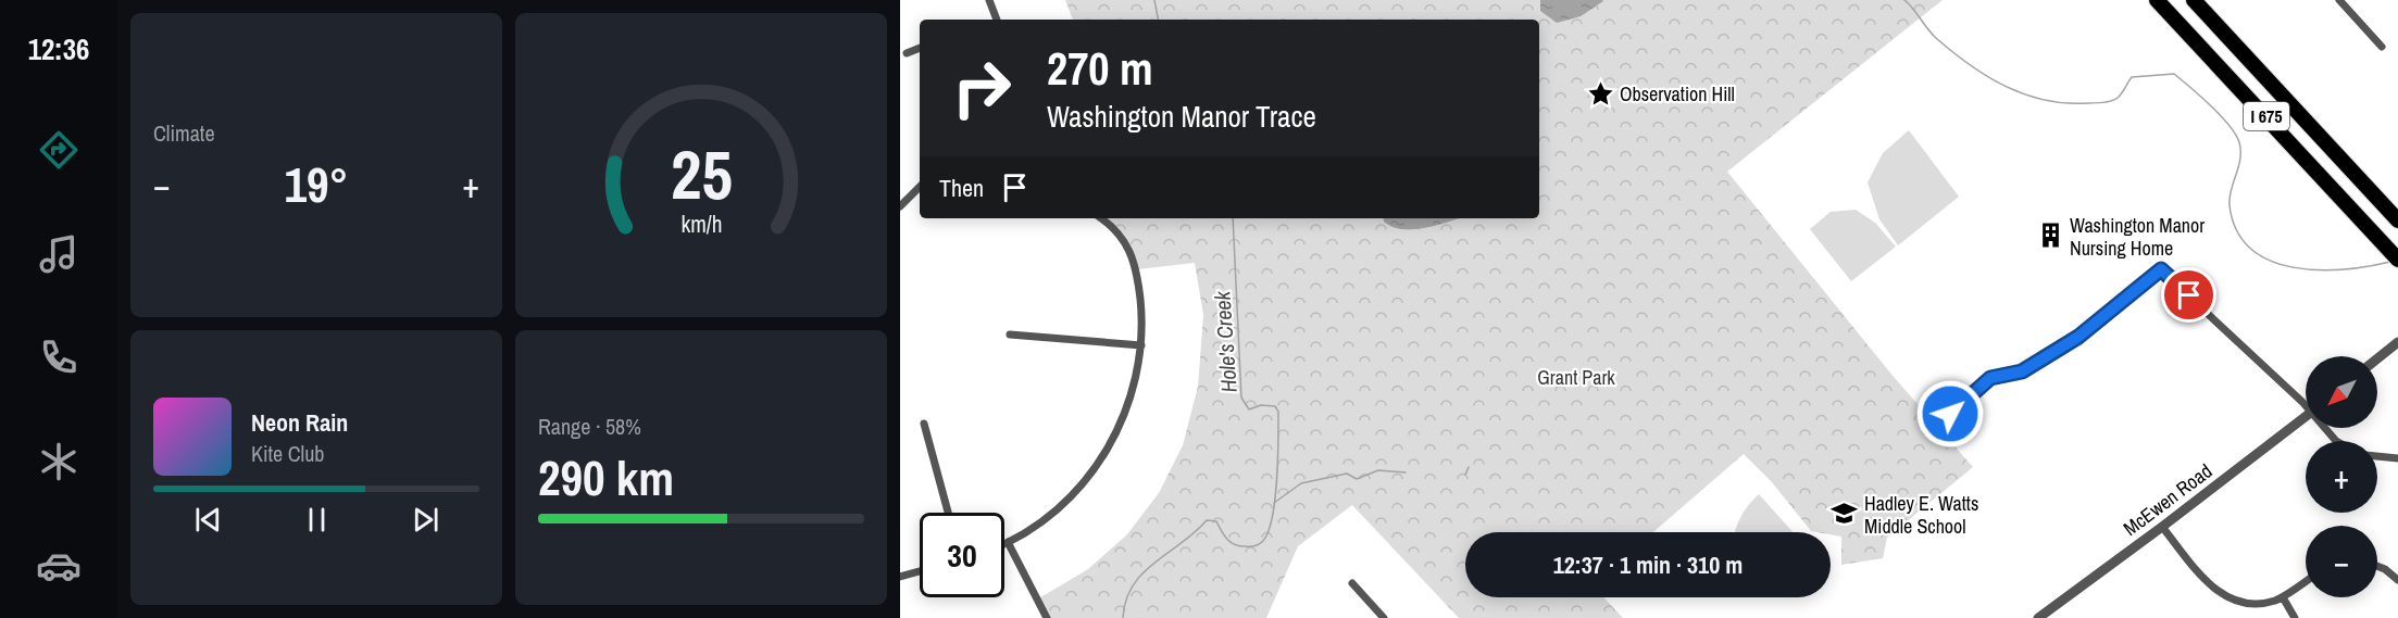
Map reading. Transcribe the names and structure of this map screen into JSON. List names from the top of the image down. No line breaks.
{"streets":{"highway":["I 675"],"street":["McEwen Road"]},"water":["Hole's Creek"],"parks":["Grant Park"],"places":{"place":["Observation Hill"],"building":["Washington Manor Nursing Home"],"school or university":["Hadley E. Watts Middle School"]},"north":"bottom left","page":{"tabs":"12:36","tile":["Climate",["Range · 58%","290 km"]],"turn":["270 m","Washington Manor Trace"],"then":"Then","heat":["−","19°","+"],"map_buttons":["+","−"],"song":["Neon Rain","Kite Club"],"limit":"30","trip":"12:37 · 1 min · 310 m","gauge":["25","km/h"]}}
